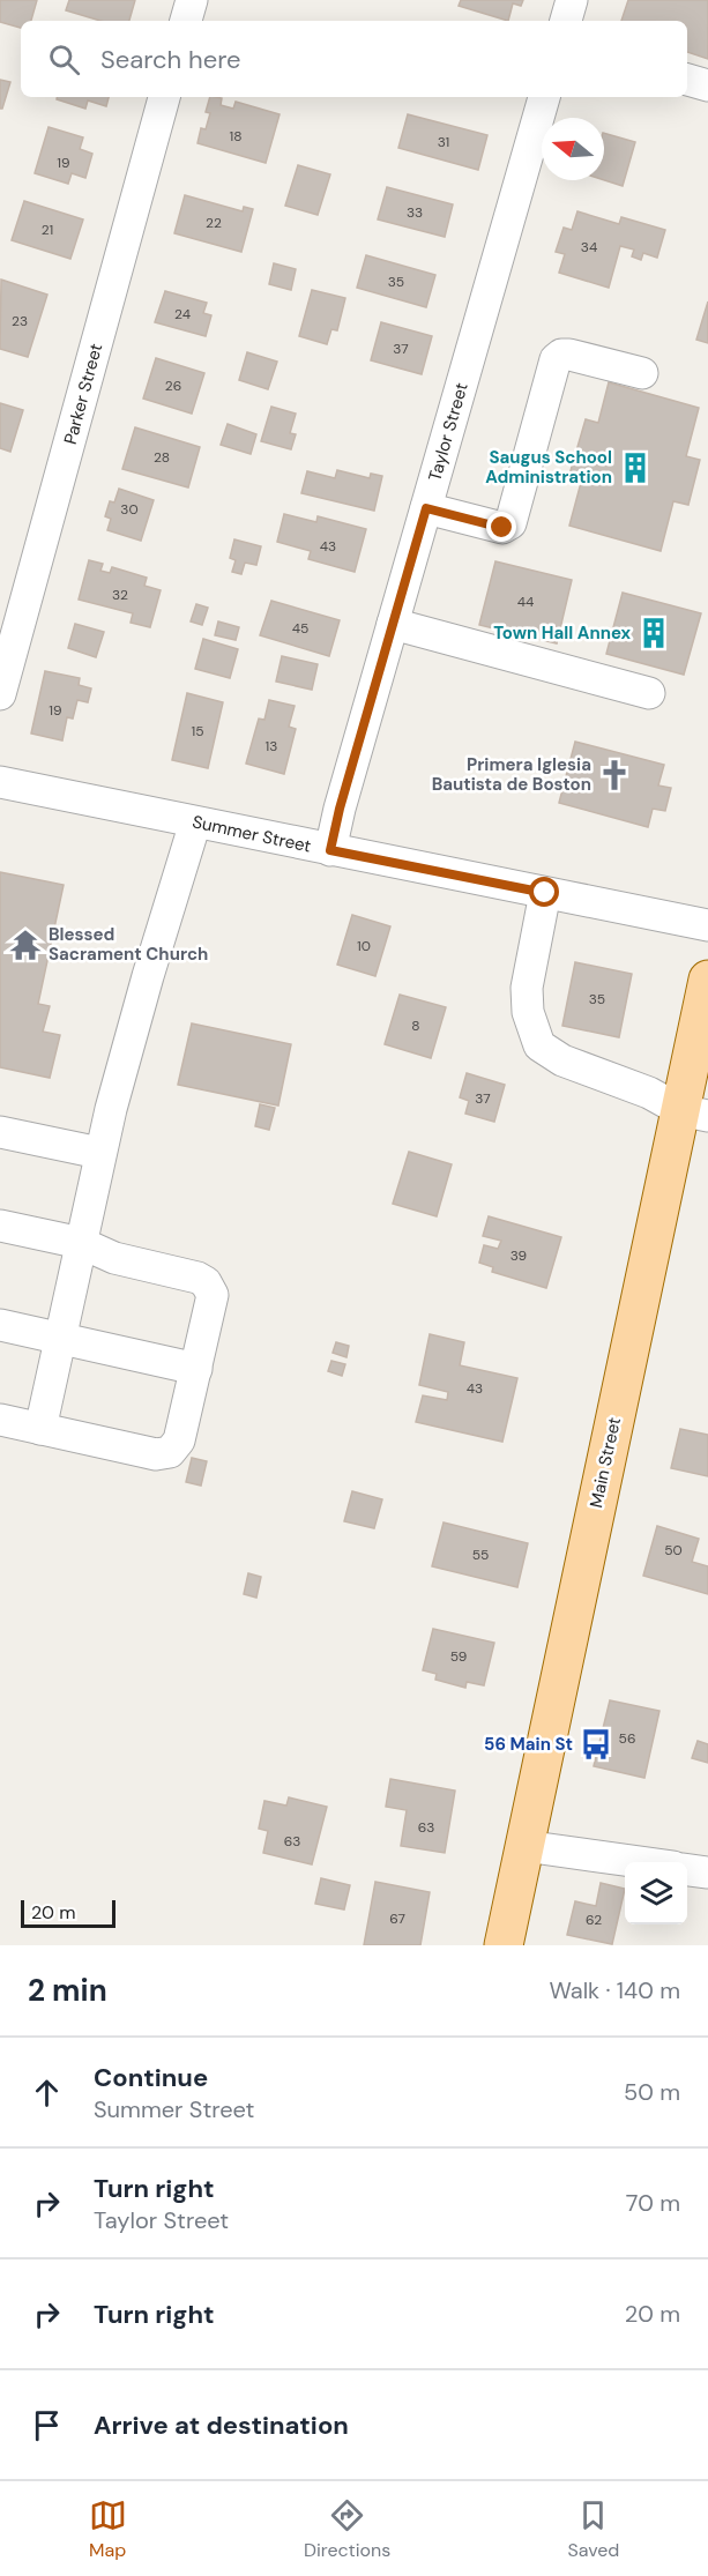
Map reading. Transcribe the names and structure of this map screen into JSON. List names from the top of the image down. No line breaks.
{"streets":{"main road":["Main Street"],"street":["Parker Street","Taylor Street","Summer Street"]},"crossings":[["Taylor Street","Summer Street"]],"places":{"building":["Saugus School Administration","Town Hall Annex"],"church":["Primera Iglesia Bautista de Boston"],"temple":["Blessed Sacrament Church"],"bus stop":["56 Main St"]},"house_numbers":["18","31","19","33","22","21","34","35","24","23","37","26","28","30","43","32","44","45","19","15","13","10","35","8","37","39","43","50","55","59","56","63","63","67","62"],"scale_bar":"20 m","north":"left","page":{"search":"Search here","scale":"20 m","heading":["2 min","Walk · 140 m"],"list":[["Continue","Summer Street","50 m"],["Turn right","Taylor Street","70 m"],["Turn right","20 m"],"Arrive at destination"],"nav":["Map","Directions","Saved"]}}
